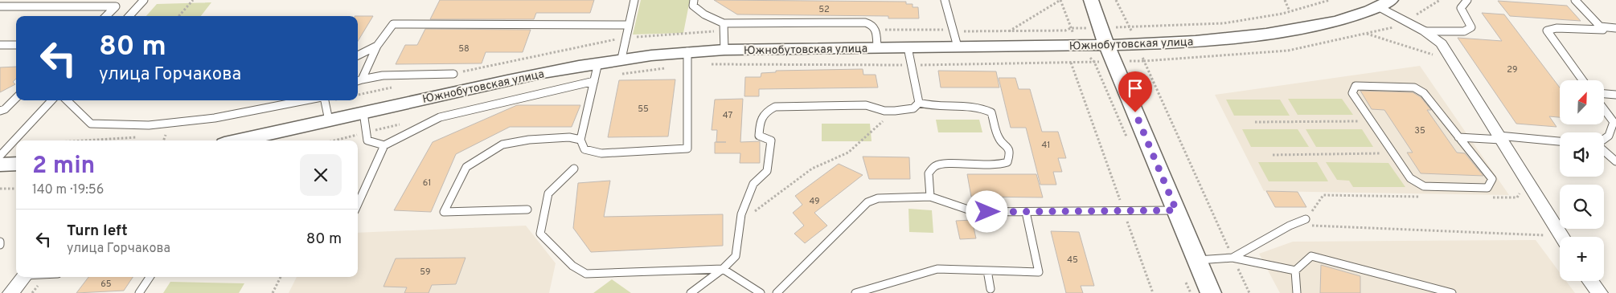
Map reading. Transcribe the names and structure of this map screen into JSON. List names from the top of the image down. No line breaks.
{"streets":{"street":["Южнобутовская улица"]},"house_numbers":["52","58","29","55","47","35","41","61","49","45","59","65"],"north":"top right","page":{"turn":["80 m","улица Горчакова"],"map_buttons":"+","heading":["2 min","140 m · 19:56"],"list":[{"name":"Turn left","note":"улица Горчакова","value":"80 m"}]}}
